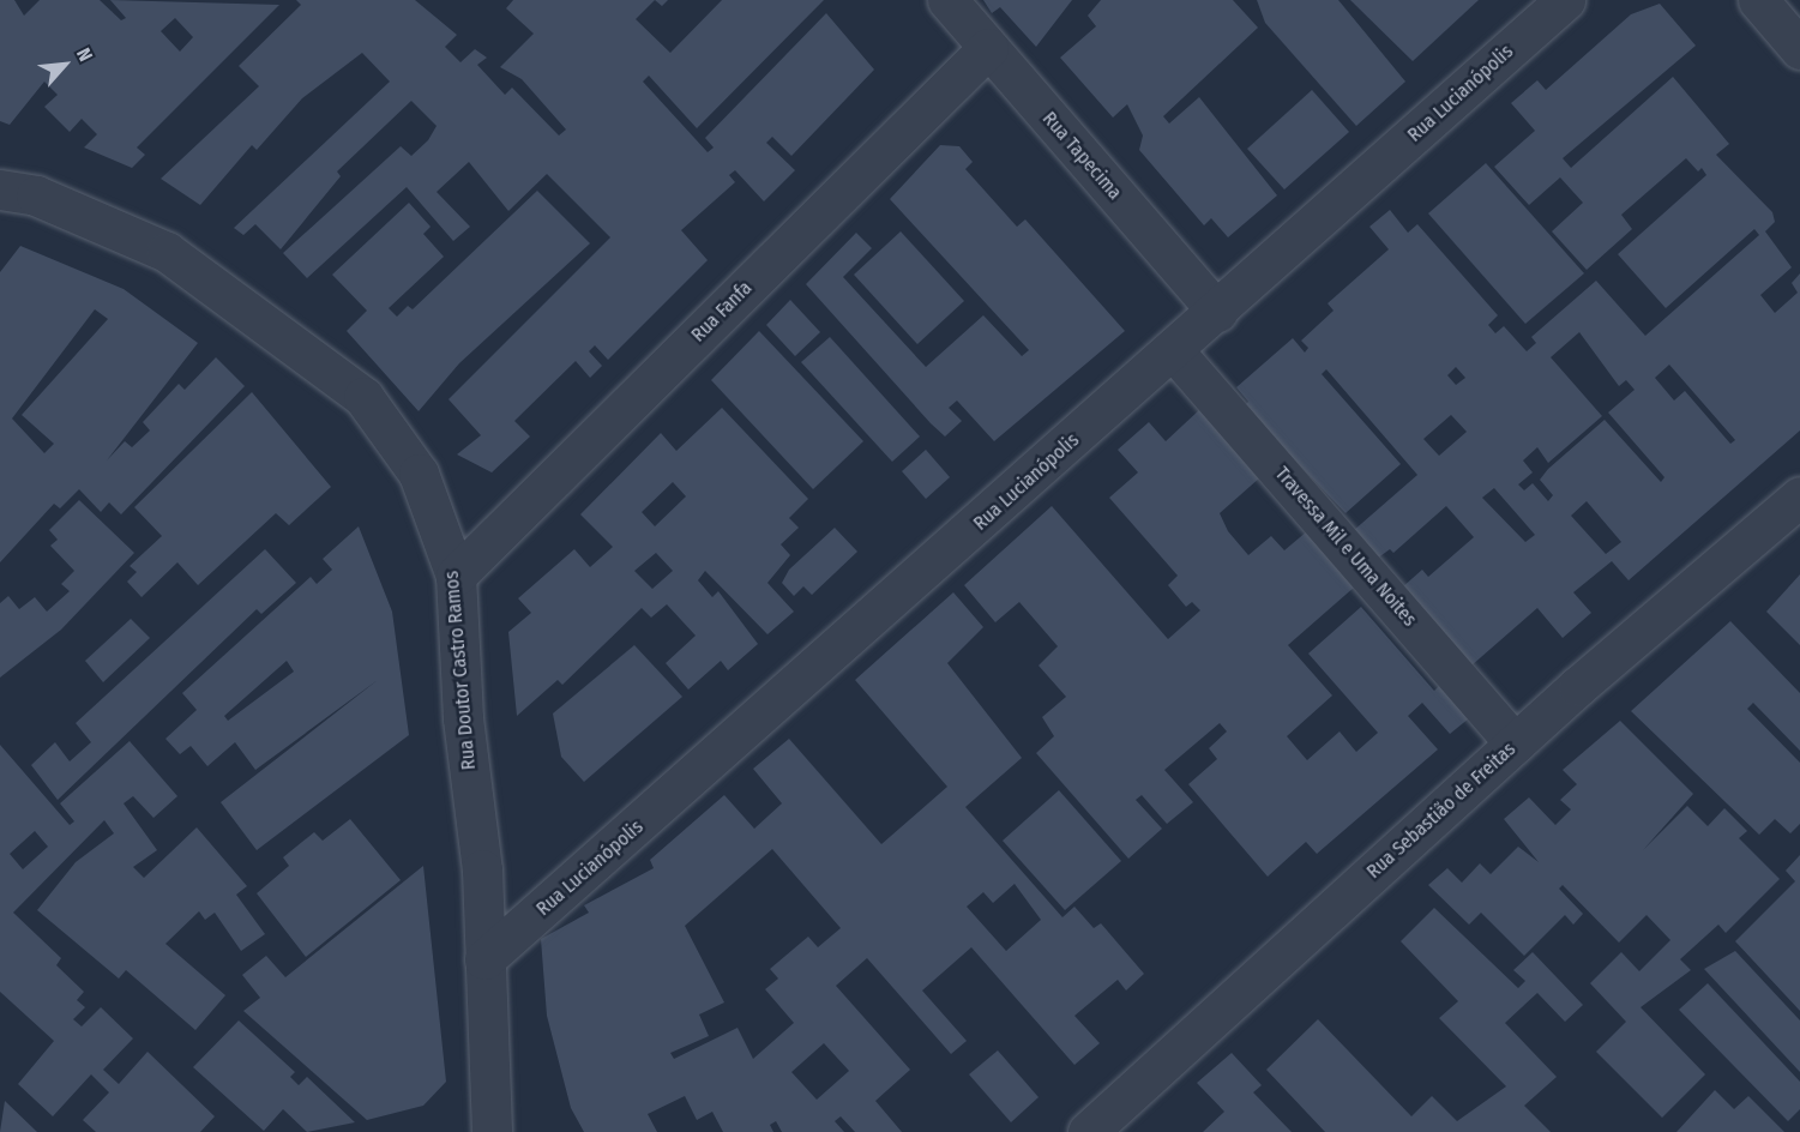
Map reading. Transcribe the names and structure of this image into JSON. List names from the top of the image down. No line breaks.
{"streets":{"street":["Rua Lucianópolis","Rua Tapecima","Rua Fanfa","Travessa Mil e Uma Noites","Rua Doutor Castro Ramos","Rua Sebastião de Freitas"]},"crossings":[["Rua Lucianópolis","Rua Tapecima"],["Rua Lucianópolis","Travessa Mil e Uma Noites"],["Rua Lucianópolis","Rua Doutor Castro Ramos"],["Rua Tapecima","Rua Fanfa"],["Rua Fanfa","Rua Doutor Castro Ramos"],["Travessa Mil e Uma Noites","Rua Sebastião de Freitas"]],"north":"top right"}
